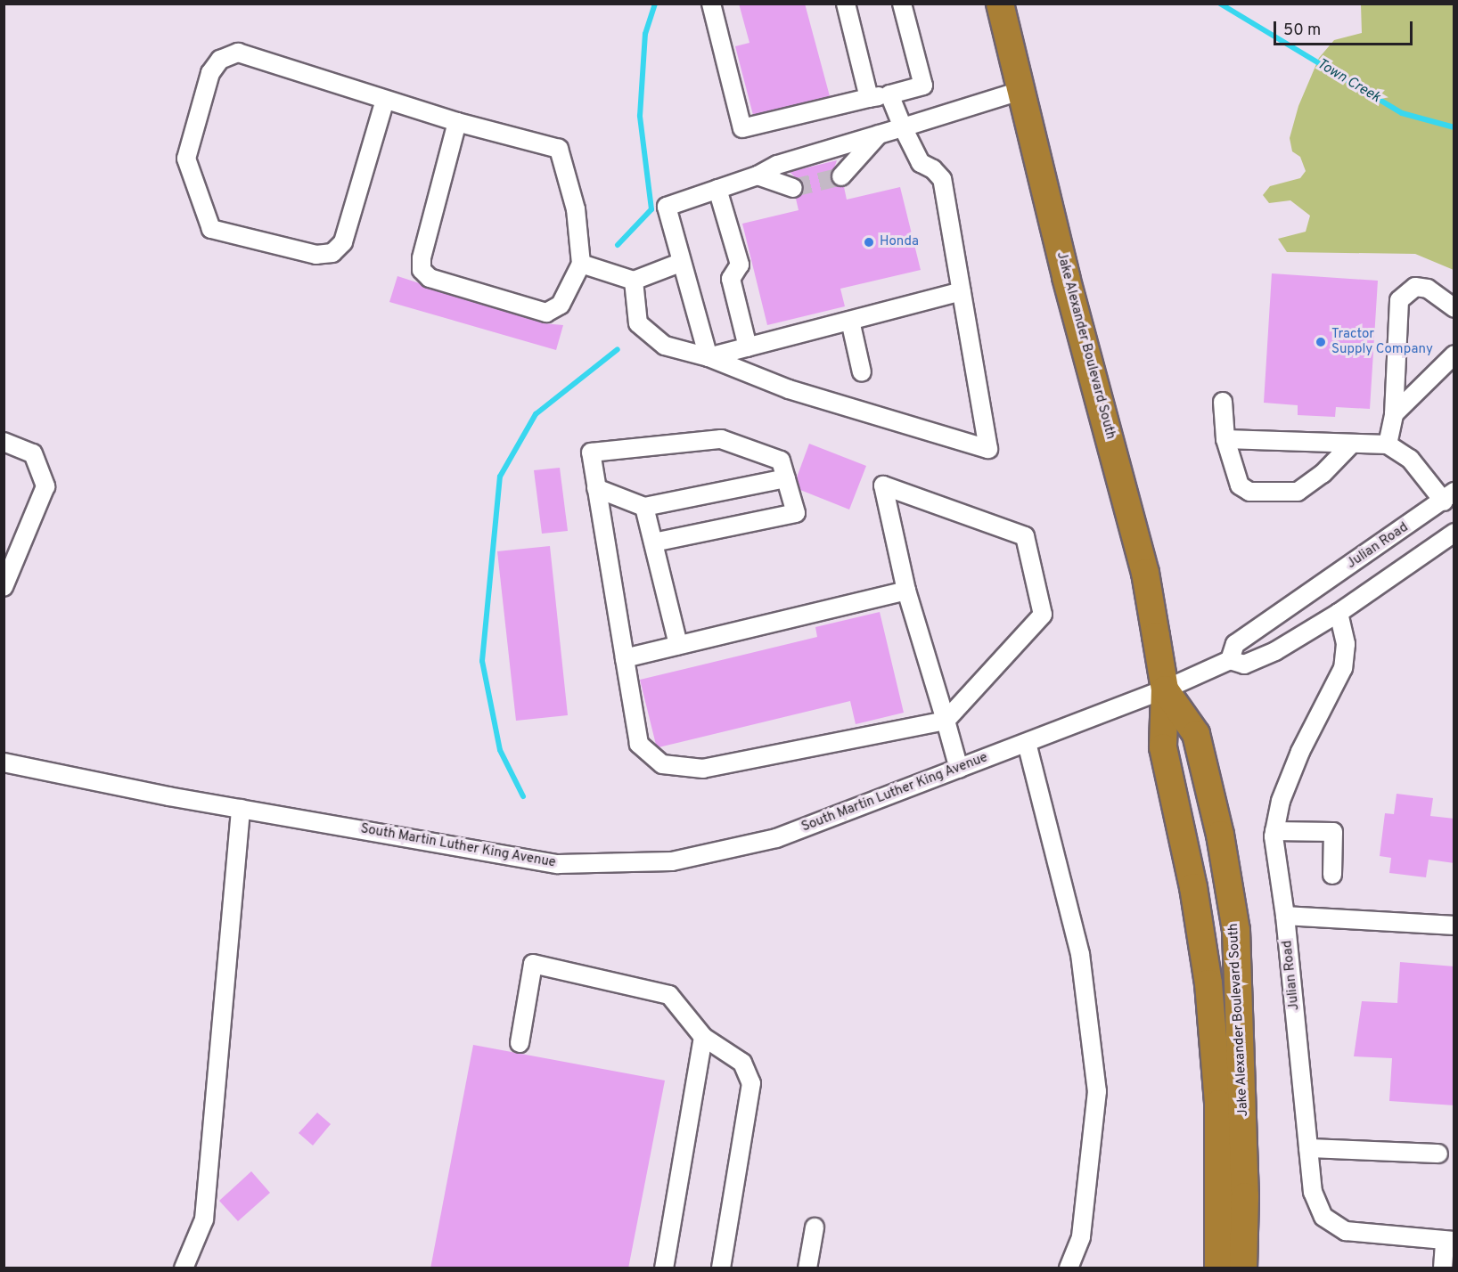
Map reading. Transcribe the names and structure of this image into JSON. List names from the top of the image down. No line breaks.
{"streets":{"highway":["Jake Alexander Boulevard South"],"street":["Julian Road","South Martin Luther King Avenue"]},"water":["Town Creek"],"places":["Honda","Tractor Supply Company"],"scale_bar":"50 m"}
